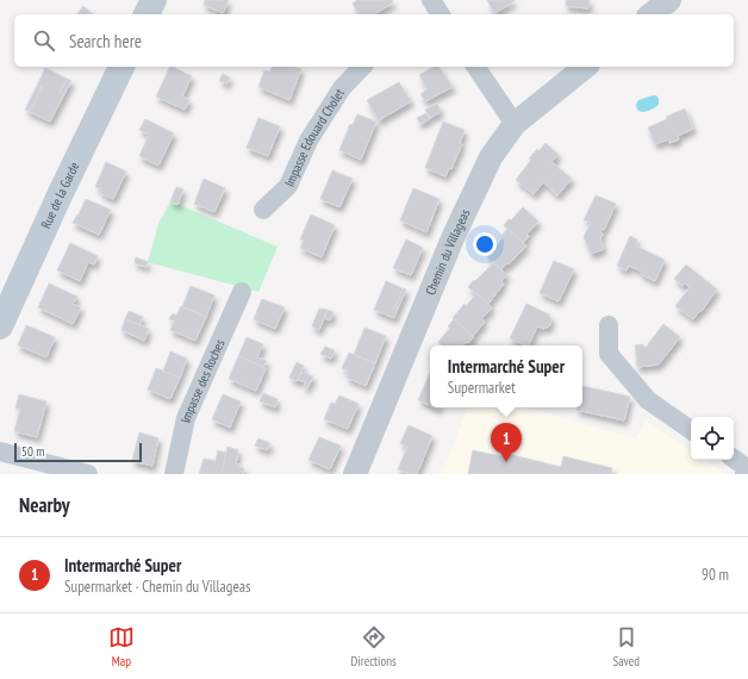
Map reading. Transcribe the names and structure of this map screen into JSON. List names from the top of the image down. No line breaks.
{"streets":{"main road":["Rue de la Garde"],"street":["Impasse Edouard Cholet","Chemin du Villageas","Impasse des Roches"]},"scale_bar":"50 m","page":{"search":"Search here","popup":["Intermarché Super","Supermarket"],"pins":"1","scale":"50 m","heading":"Nearby","list":[{"mark":"1","name":"Intermarché Super","note":"Supermarket · Chemin du Villageas","value":"90 m"}],"nav":["Map","Directions","Saved"]}}
